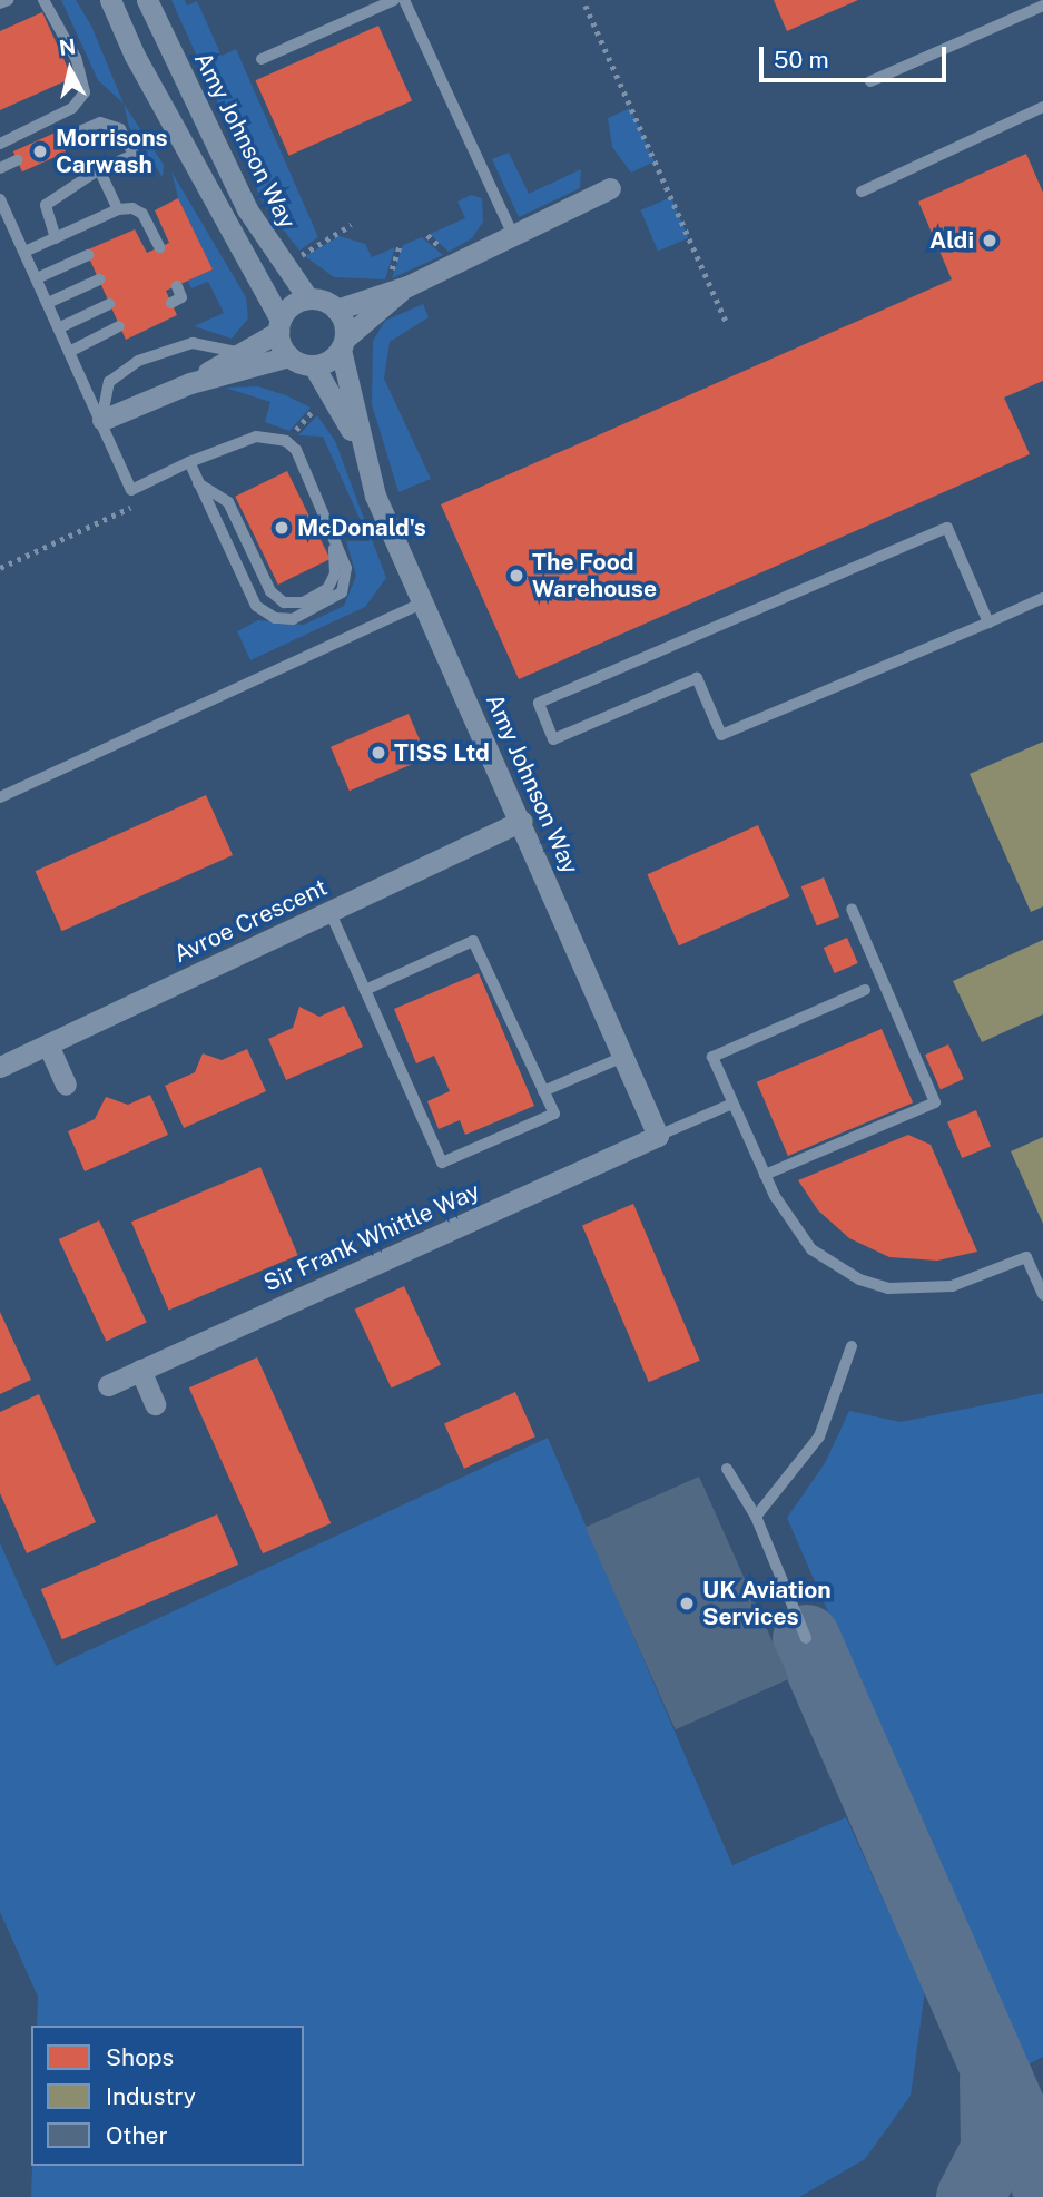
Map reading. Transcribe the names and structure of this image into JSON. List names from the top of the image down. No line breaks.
{"streets":{"street":["Amy Johnson Way","Avroe Crescent","Sir Frank Whittle Way"]},"crossings":[["Amy Johnson Way","Avroe Crescent"],["Amy Johnson Way","Sir Frank Whittle Way"]],"places":["Morrisons Carwash","Aldi","McDonald's","The Food Warehouse","TISS Ltd","UK Aviation Services"],"legend":["Shops","Industry","Other"],"scale_bar":"50 m","north":"top"}
